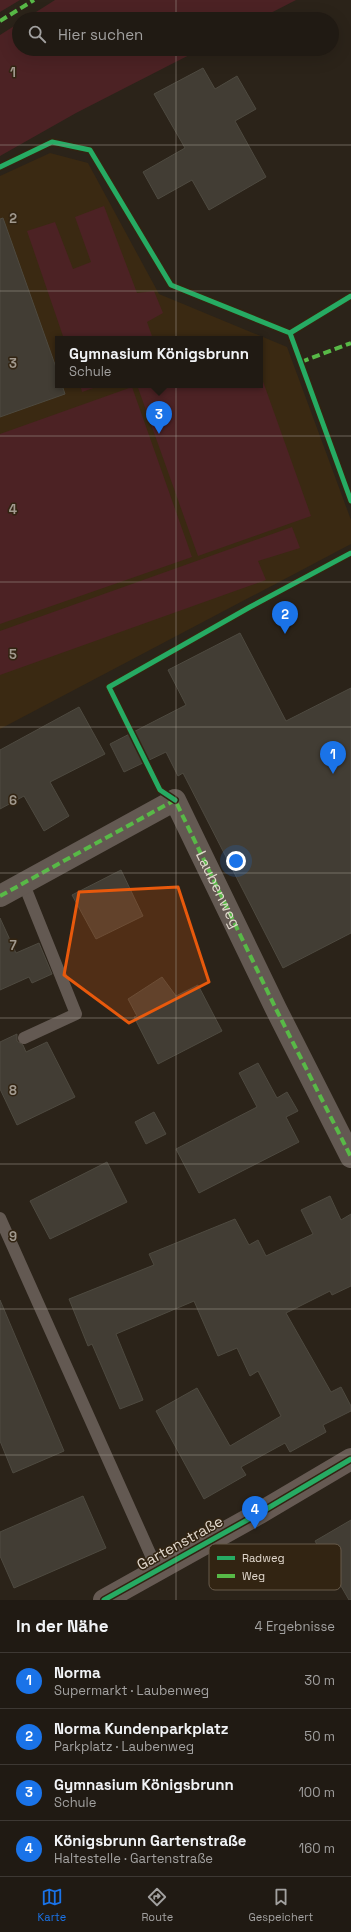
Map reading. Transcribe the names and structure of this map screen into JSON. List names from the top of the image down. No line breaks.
{"streets":{"street":["Laubenweg","Gartenstraße"]},"legend":["Radweg","Weg"],"page":{"search":"Hier suchen","popup":["Gymnasium Königsbrunn","Schule"],"pins":["3","2","1","4"],"heading":["In der Nähe","4 Ergebnisse"],"list":[{"mark":"1","name":"Norma","note":"Supermarkt · Laubenweg","value":"30 m"},{"mark":"2","name":"Norma Kundenparkplatz","note":"Parkplatz · Laubenweg","value":"50 m"},{"mark":"3","name":"Gymnasium Königsbrunn","note":"Schule","value":"100 m"},{"mark":"4","name":"Königsbrunn Gartenstraße","note":"Haltestelle · Gartenstraße","value":"160 m"}],"nav":["Karte","Route","Gespeichert"]},"grid":{"rows":["1","2","3","4","5","6","7","8","9"]}}
